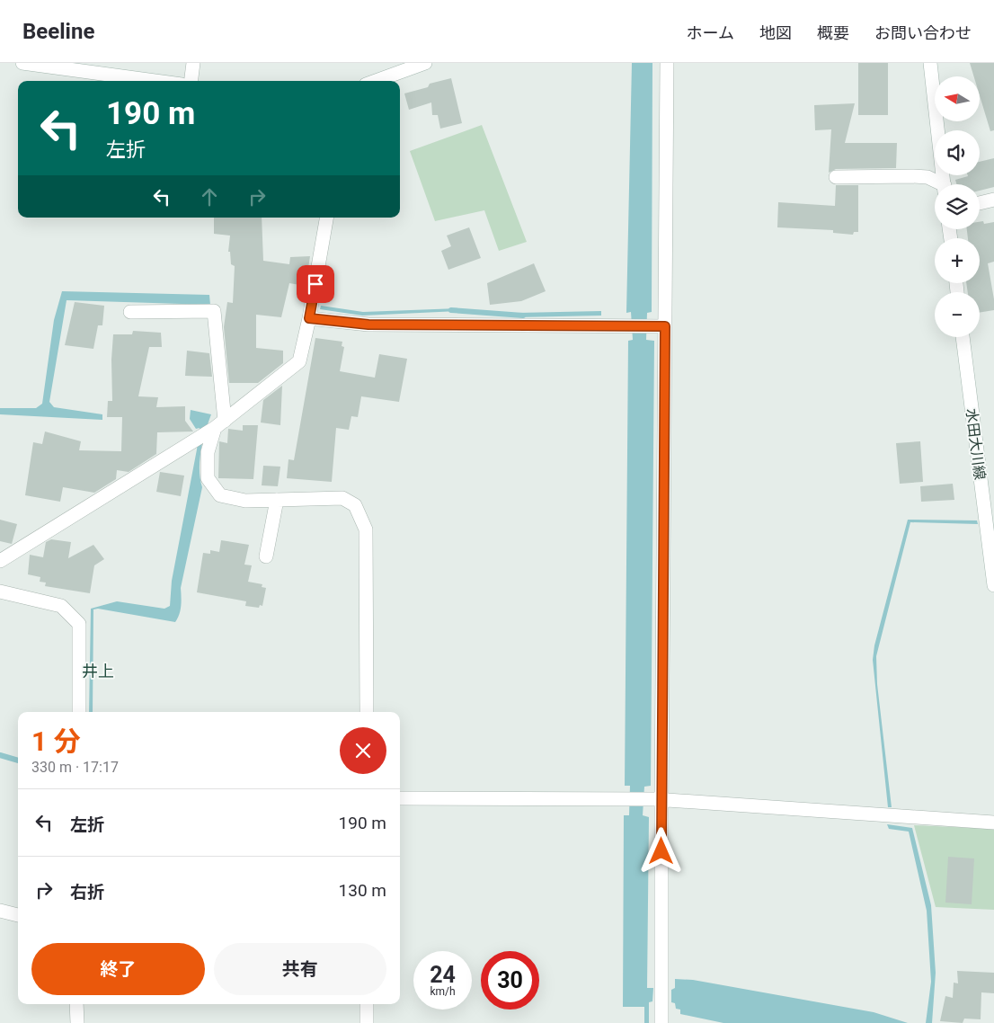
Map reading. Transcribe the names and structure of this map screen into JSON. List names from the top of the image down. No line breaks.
{"streets":{"street":["水田大川線"]},"districts":["井上"],"north":"left","page":{"header":"Beeline","nav":["ホーム","地図","概要","お問い合わせ"],"map_buttons":["+","−"],"turn":["190 m","左折"],"heading":["1 分","330 m · 17:17"],"list":[{"name":"左折","value":"190 m"},{"name":"右折","value":"130 m"}],"buttons":["終了","共有"],"speed":"24 km/h","limit":"30"}}
